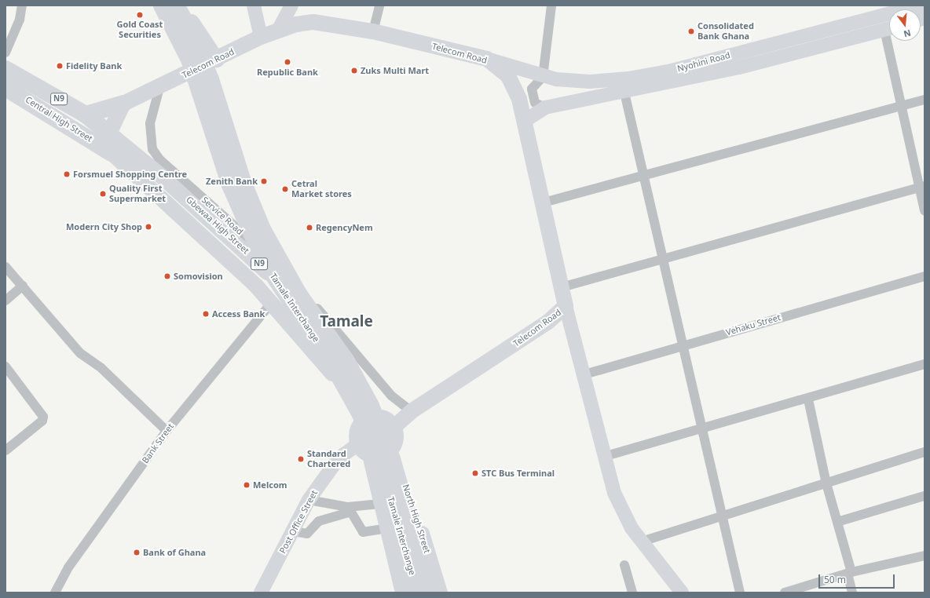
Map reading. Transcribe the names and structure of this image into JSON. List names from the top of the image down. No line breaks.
{"streets":{"highway":["N9","Central High Street","Tamale Interchange"],"main road":["Telecom Road","Nyohini Road","Gbewaa High Street","North High Street","Post Office Street"],"street":["Service Road","Vehaku Street","Bank Street"]},"crossings":[["Telecom Road","Nyohini Road"],["Telecom Road","Service Road"],["Telecom Road","Gbewaa High Street"],["Telecom Road","North High Street"],["Telecom Road","Post Office Street"],["Central High Street","Gbewaa High Street"],["Gbewaa High Street","Bank Street"],["Gbewaa High Street","North High Street"],["Gbewaa High Street","Post Office Street"],["Tamale Interchange","North High Street"],["North High Street","Post Office Street"]],"districts":["Tamale"],"places":["Gold Coast Securities","Consolidated Bank Ghana","Republic Bank","Fidelity Bank","Zuks Multi Mart","Forsmuel Shopping Centre","Zenith Bank","Cetral Market stores","Quality First Supermarket","Modern City Shop","RegencyNem","Somovision","Access Bank","Standard Chartered","STC Bus Terminal","Melcom","Bank of Ghana"],"scale_bar":"50 m","north":"bottom"}
